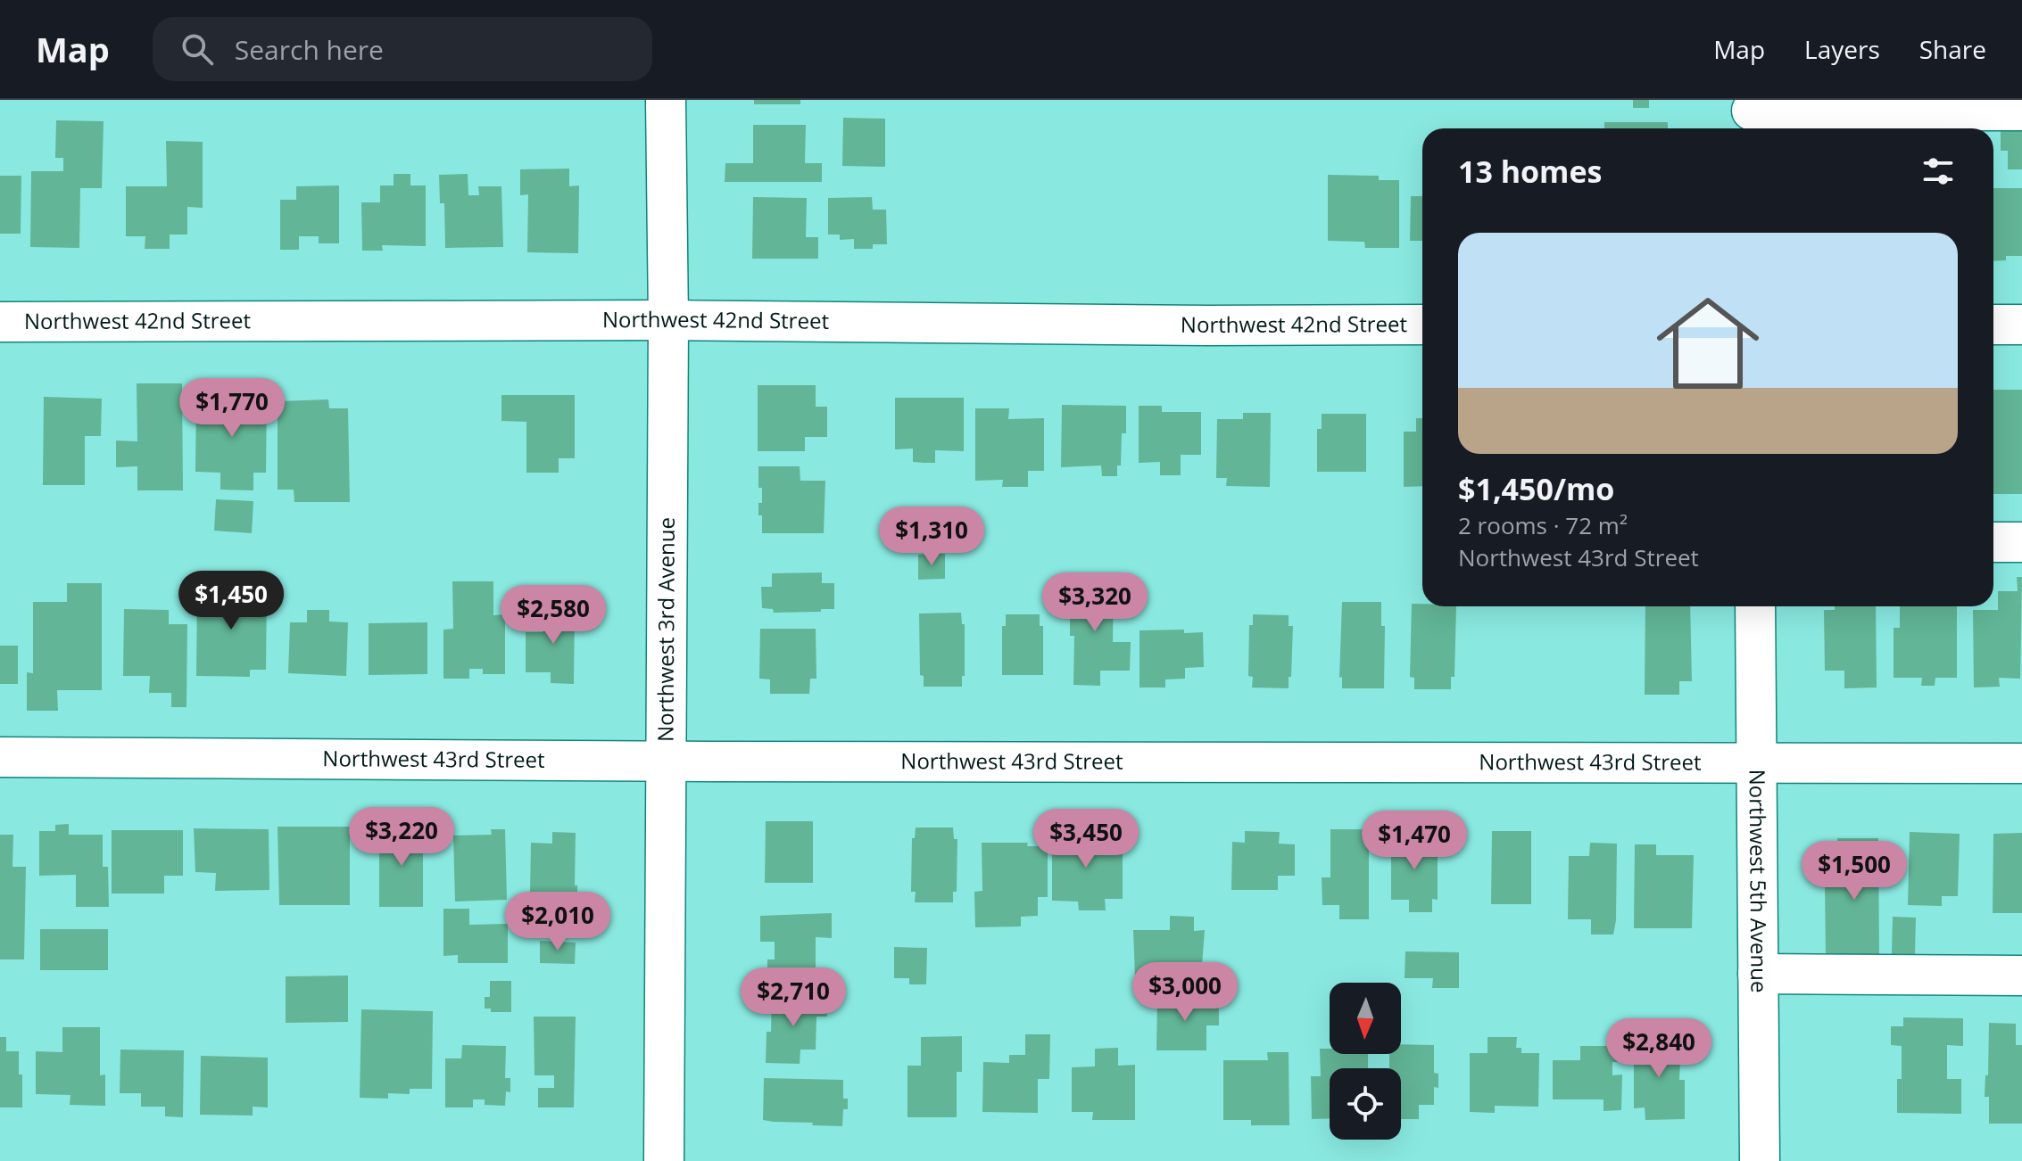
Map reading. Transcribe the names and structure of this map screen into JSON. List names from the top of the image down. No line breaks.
{"streets":{"street":["Northwest 42nd Street","Northwest 3rd Avenue","Northwest 43rd Street","Northwest 5th Avenue"]},"crossings":[["Northwest 42nd Street","Northwest 3rd Avenue"],["Northwest 3rd Avenue","Northwest 43rd Street"],["Northwest 43rd Street","Northwest 5th Avenue"]],"north":"bottom","page":{"header":"Map","search":"Search here","nav":["Map","Layers","Share"],"heading":"13 homes","list":[{"name":"$1,450/mo","note":"2 rooms · 72 m² · Northwest 43rd Street"}],"price":["$1,770","$1,310","$1,450","$3,320","$2,580","$3,220","$3,450","$1,470","$1,500","$2,010","$3,000","$2,710","$2,840"]}}
